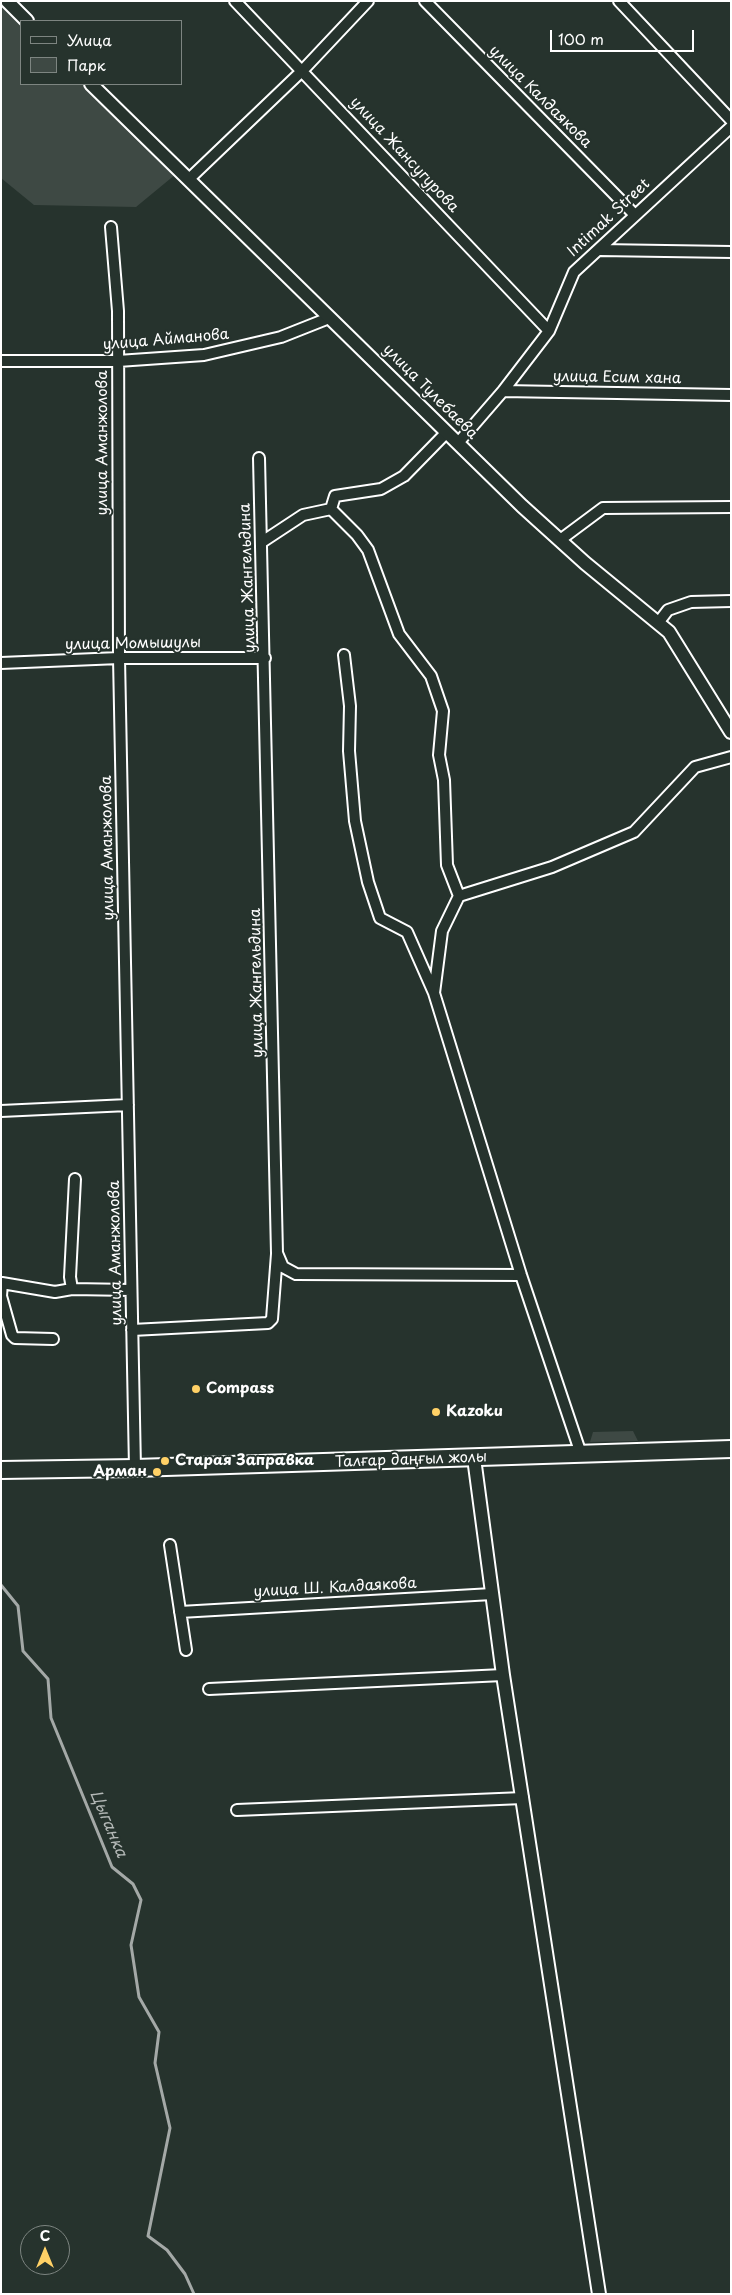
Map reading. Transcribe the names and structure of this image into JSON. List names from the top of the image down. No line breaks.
{"streets":{"main road":["Талғар даңғыл жолы"],"street":["улица Калдаякова","улица Жансугурова","Intimak Street","улица Айманова","улица Есим хана","улица Тулебаева","улица Аманжолова","улица Жангельдина","улица Момышулы","улица Ш. Калдаякова"]},"crossings":[["улица Калдаякова","Intimak Street"],["улица Жансугурова","Intimak Street"],["Intimak Street","улица Есим хана"],["Intimak Street","улица Тулебаева"],["улица Айманова","улица Тулебаева"],["улица Айманова","улица Аманжолова"],["улица Аманжолова","улица Жангельдина"],["улица Аманжолова","улица Момышулы"],["улица Аманжолова","Талғар даңғыл жолы"],["улица Жангельдина","улица Момышулы"]],"water":["Цыганка"],"places":["Compass","Kazoku","Старая Заправка","Арман"],"legend":["Улица","Парк"],"scale_bar":"100 m","north":"top"}
